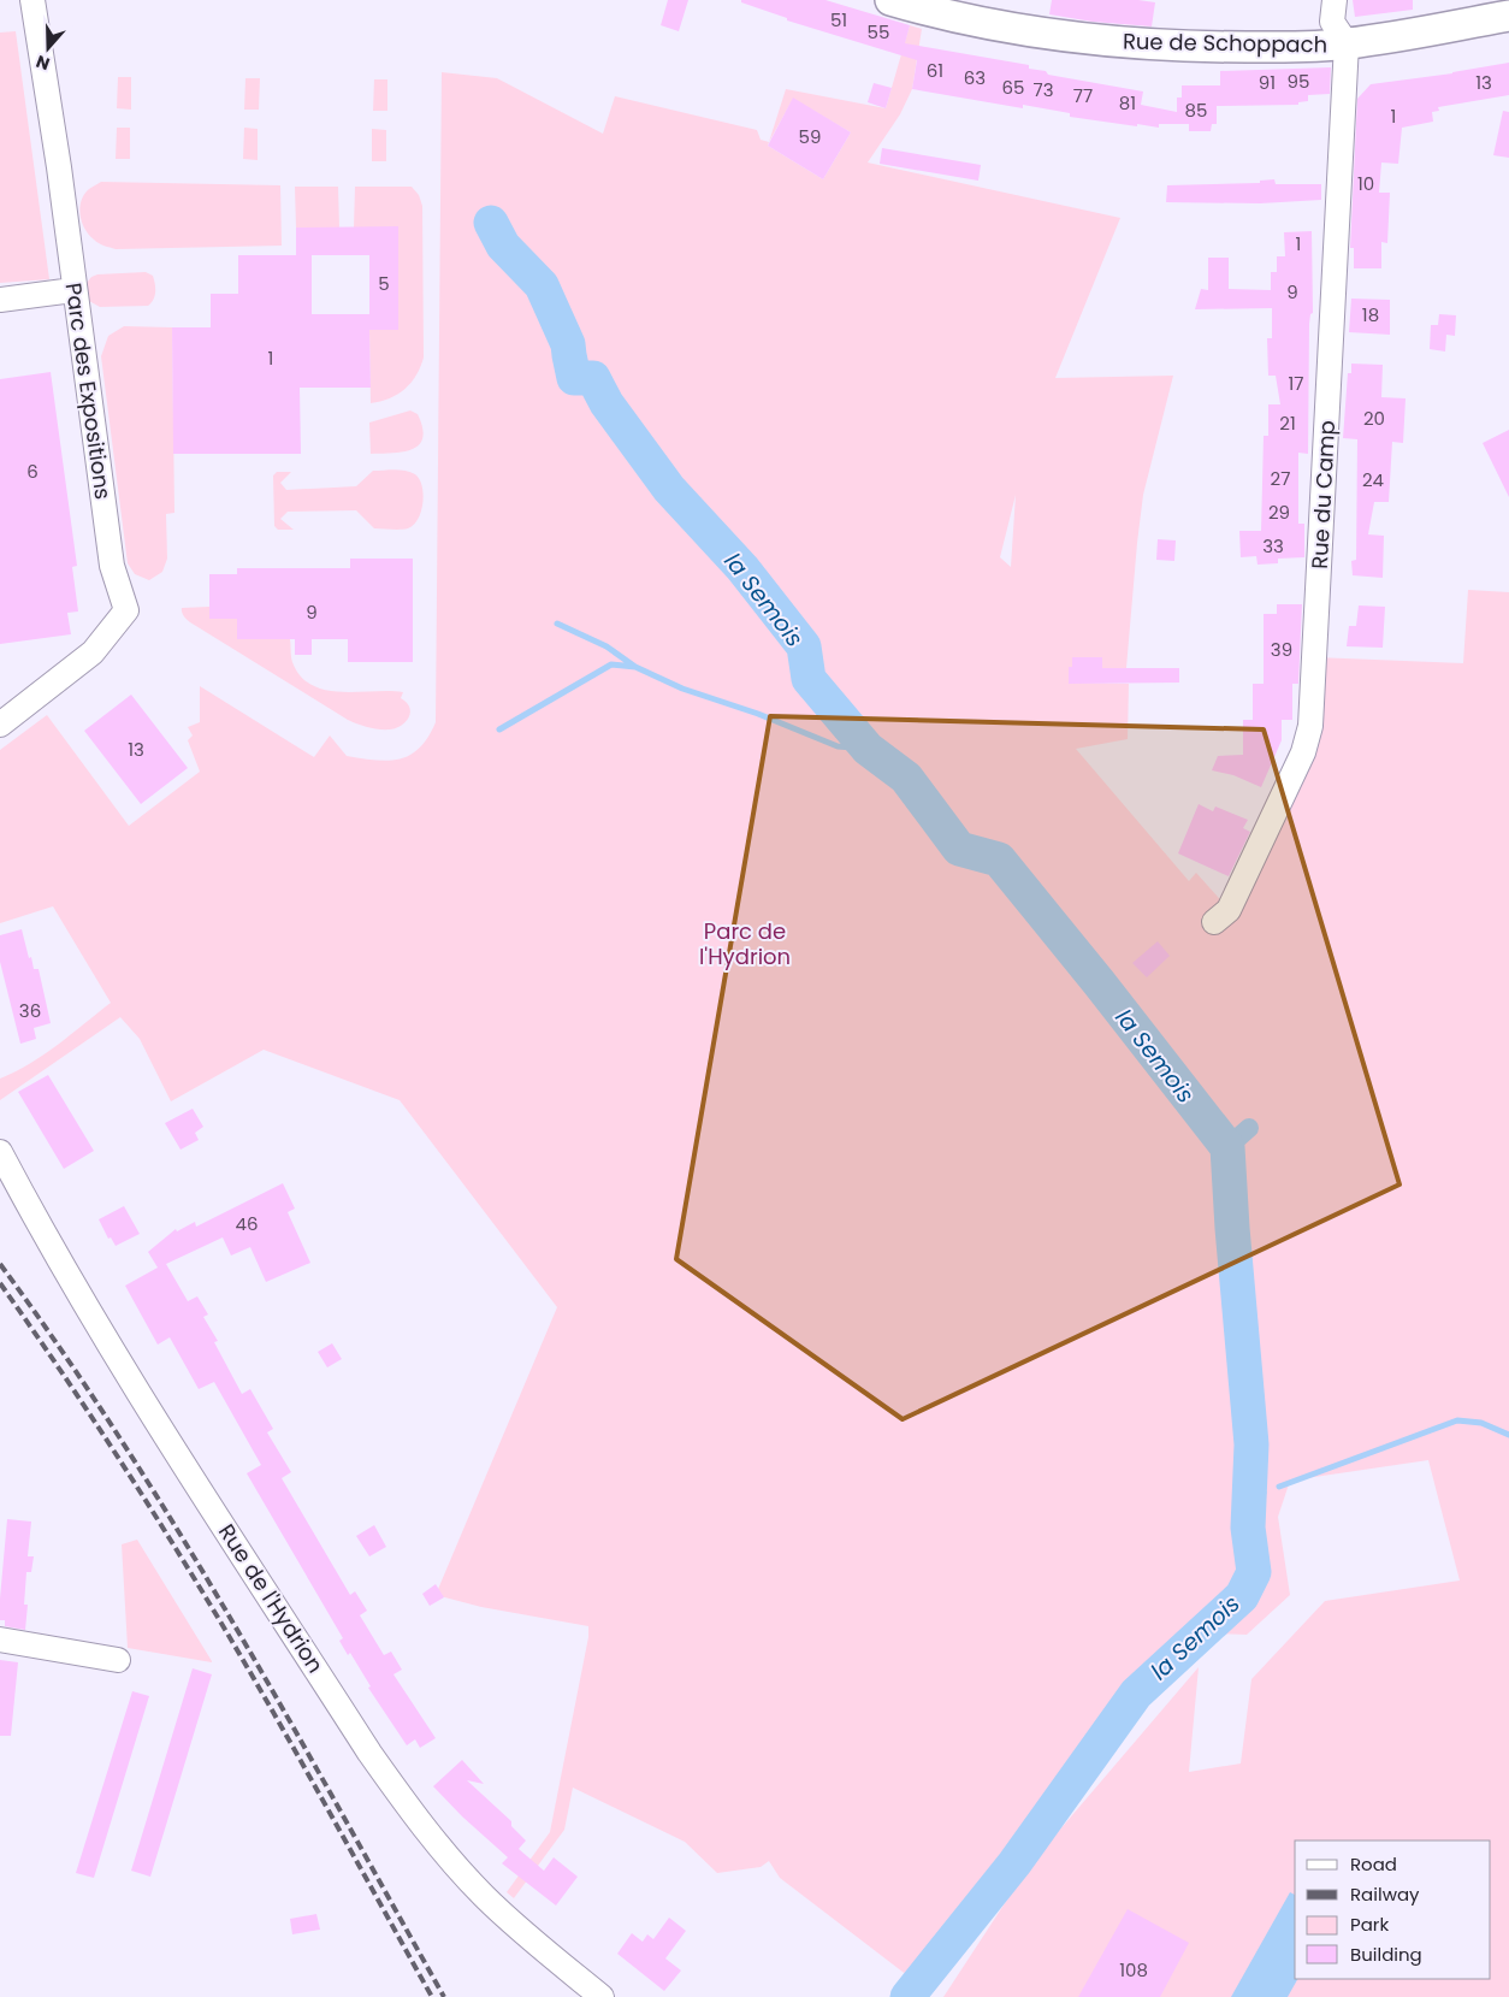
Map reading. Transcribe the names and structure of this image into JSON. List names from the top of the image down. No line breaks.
{"streets":{"main road":["Rue de Schoppach"],"street":["Parc des Expositions","Rue du Camp","Rue de l'Hydrion"]},"crossings":[["Rue de Schoppach","Rue du Camp"]],"water":["la Semois"],"parks":["Parc de l'Hydrion"],"house_numbers":["51","55","61","63","95","91","13","65","73","77","81","85","1","59","10","1","5","9","18","1","17","20","21","6","27","24","29","33","9","39","13","36","46","108"],"legend":["Road","Railway","Park","Building"],"north":"bottom"}
